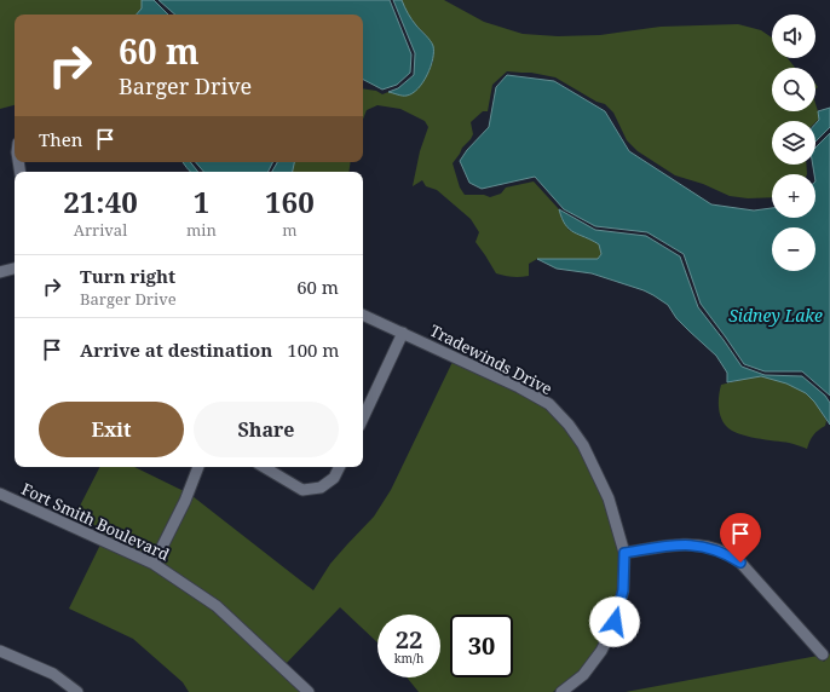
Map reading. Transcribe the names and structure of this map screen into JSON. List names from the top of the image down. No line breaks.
{"streets":{"street":["Tradewinds Drive","Fort Smith Boulevard"]},"water":["Sidney Lake"],"page":{"map_buttons":["+","−"],"turn":["60 m","Barger Drive"],"then":"Then","eta":["21:40","Arrival","1","min","160","m"],"list":[{"name":"Turn right","note":"Barger Drive","value":"60 m"},{"name":"Arrive at destination","value":"100 m"}],"buttons":["Exit","Share"],"speed":"22 km/h","limit":"30"}}
